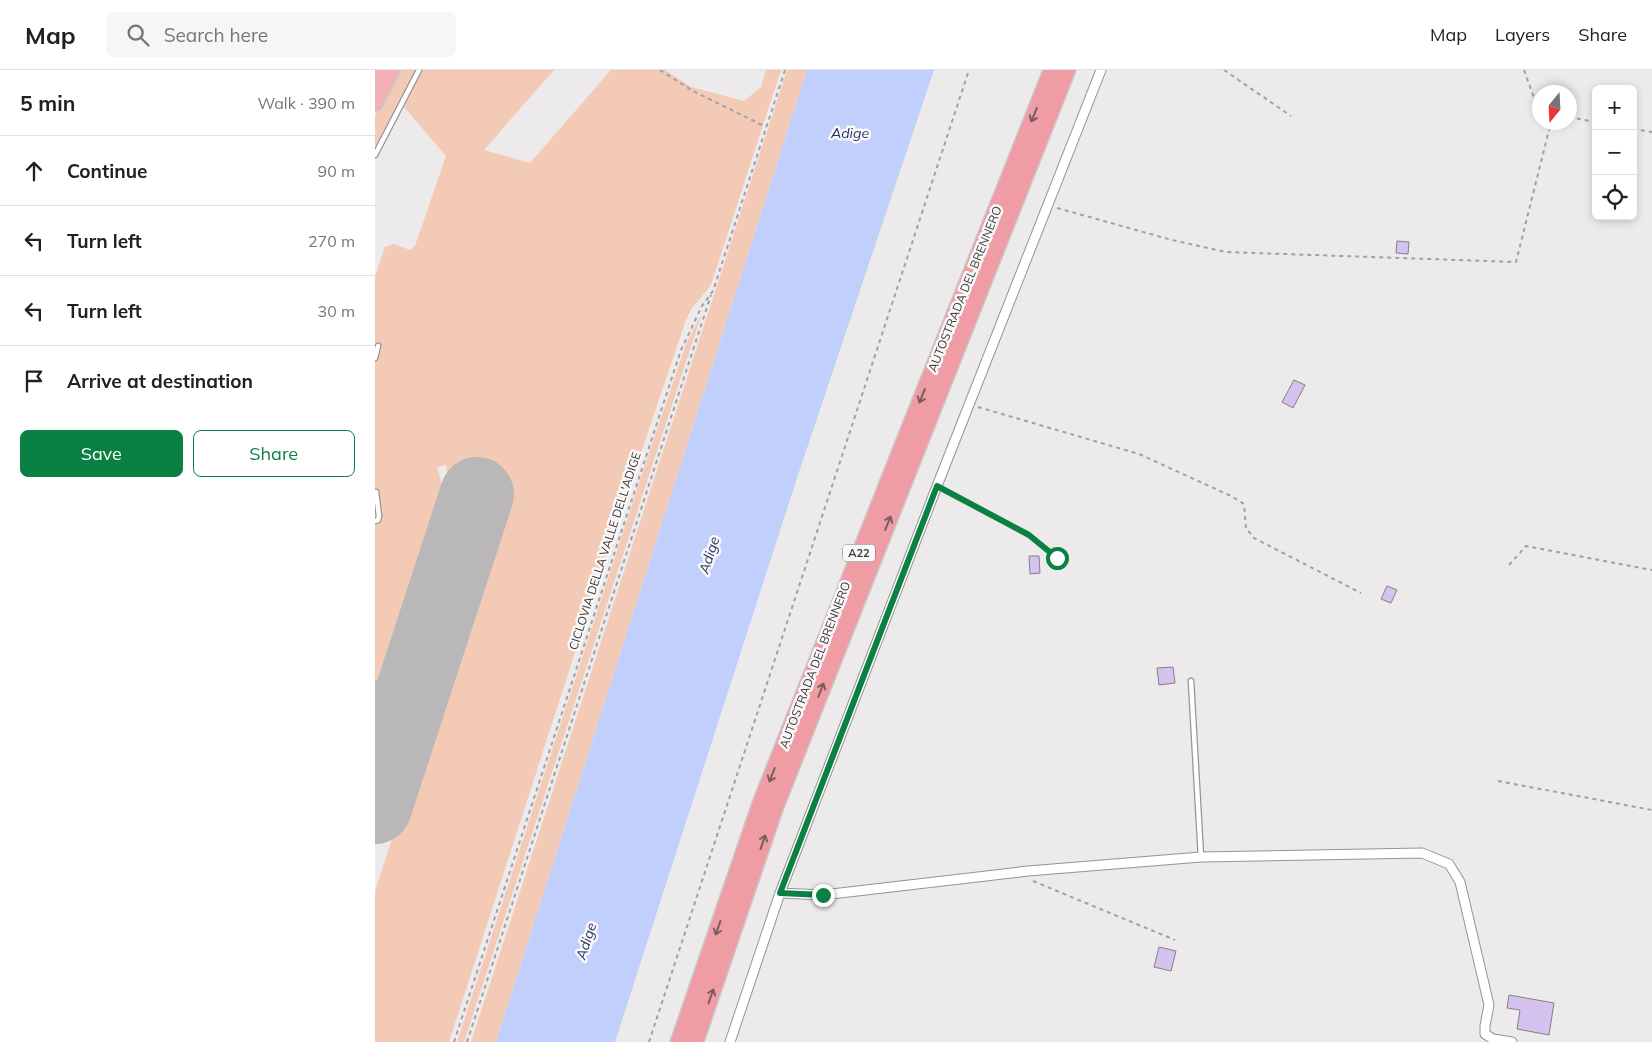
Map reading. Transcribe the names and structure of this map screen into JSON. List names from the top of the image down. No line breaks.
{"streets":{"highway":["AUTOSTRADA DEL BRENNERO","A22"],"path":["CICLOVIA DELLA VALLE DELL'ADIGE"]},"water":["Adige"],"north":"bottom","page":{"header":"Map","search":"Search here","nav":["Map","Layers","Share"],"heading":["5 min","Walk · 390 m"],"map_buttons":["+","−"],"list":[["Continue","90 m"],["Turn left","270 m"],["Turn left","30 m"],"Arrive at destination"],"buttons":["Save","Share"]}}
